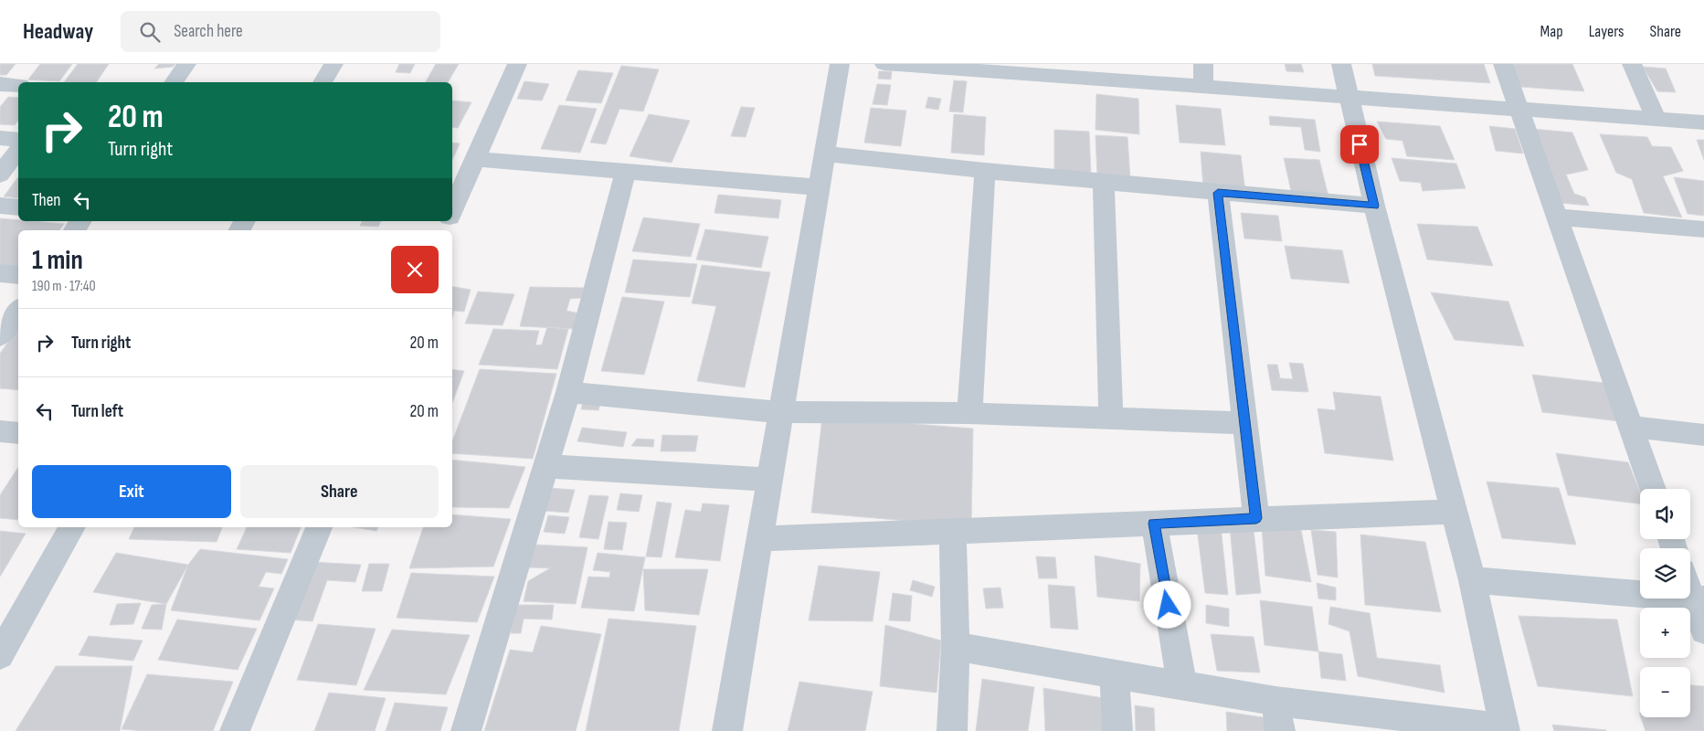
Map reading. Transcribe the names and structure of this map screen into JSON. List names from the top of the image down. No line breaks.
{"page":{"header":"Headway","search":"Search here","nav":["Map","Layers","Share"],"turn":["20 m","Turn right"],"then":"Then","heading":["1 min","190 m · 17:40"],"list":[{"name":"Turn right","value":"20 m"},{"name":"Turn left","value":"20 m"}],"buttons":["Exit","Share"],"map_buttons":["+","−"]}}
